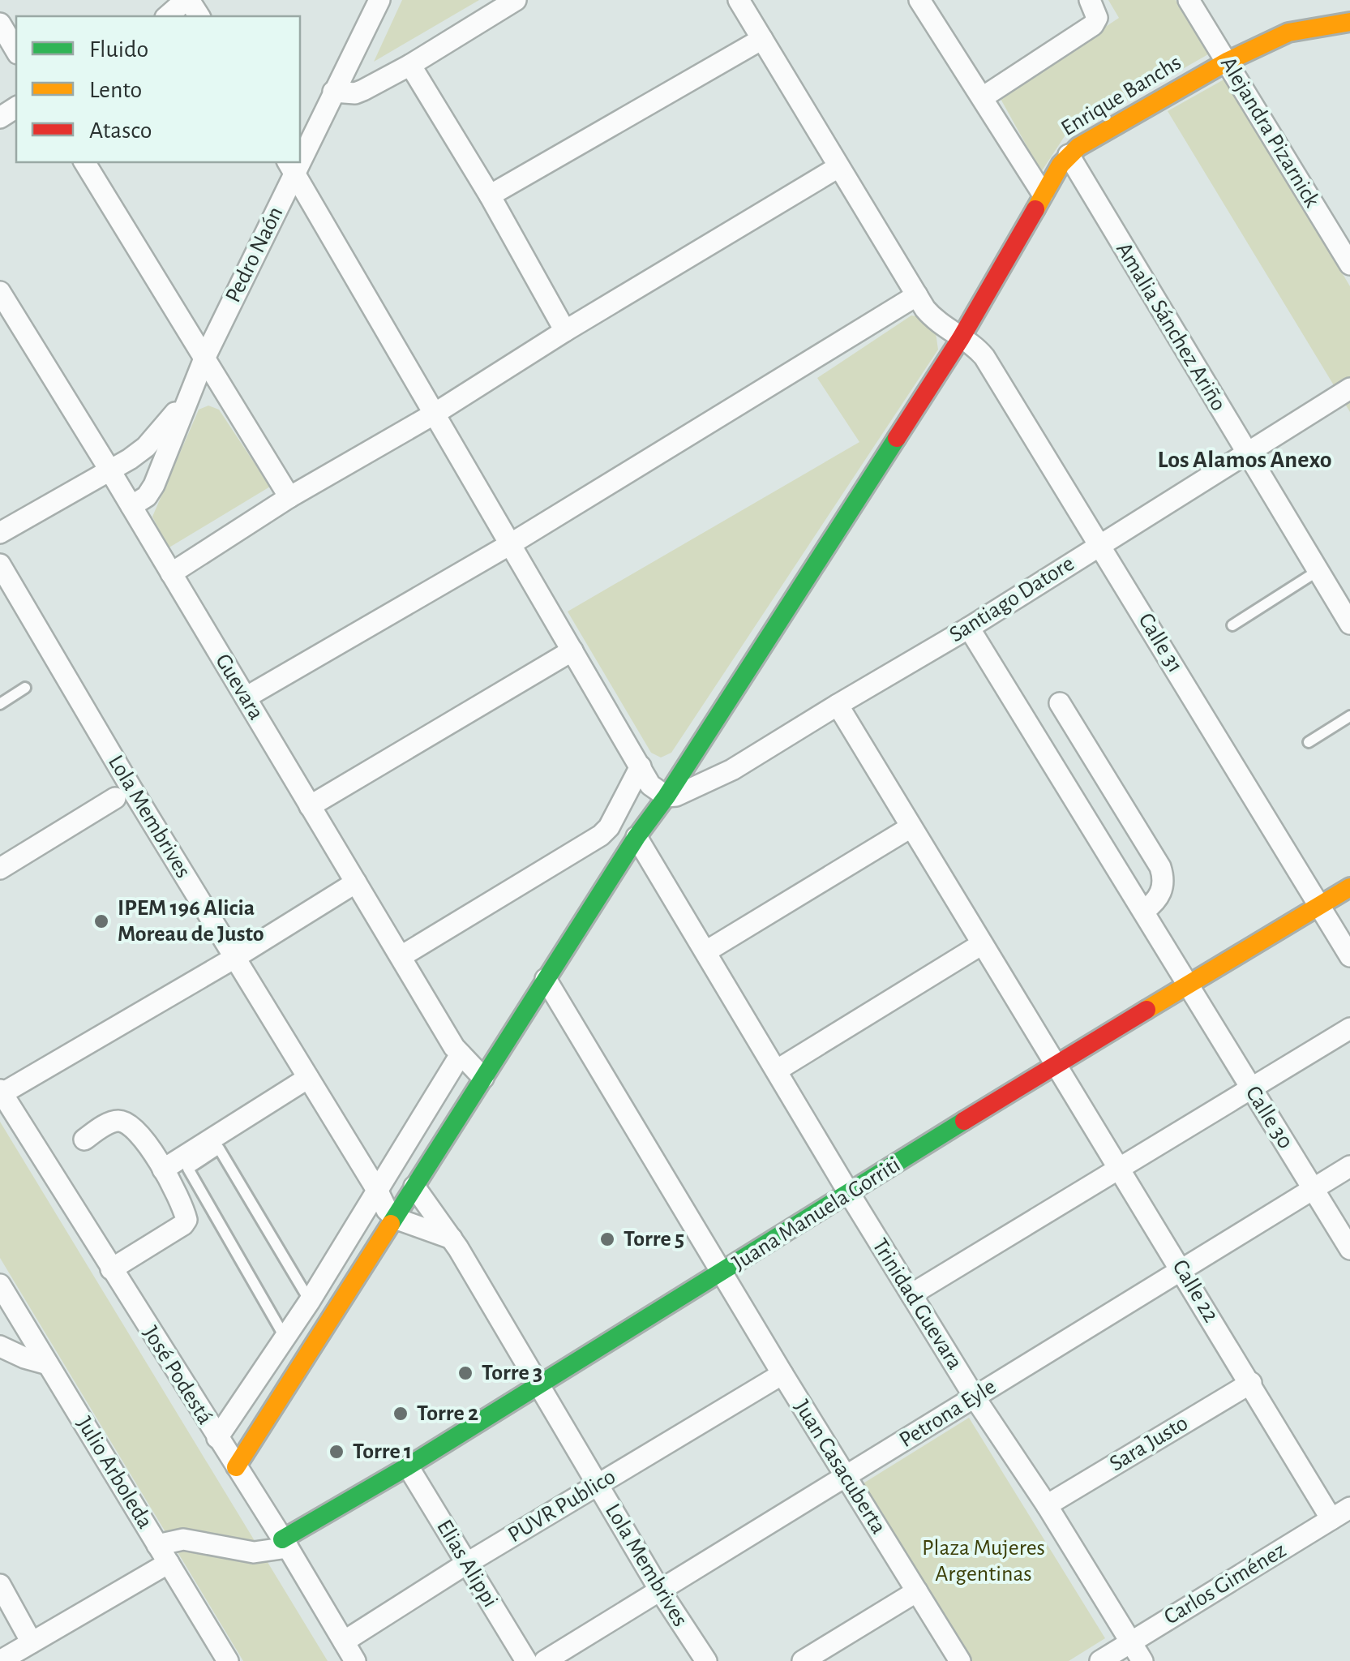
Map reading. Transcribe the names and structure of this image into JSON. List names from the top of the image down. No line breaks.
{"streets":{"street":["Enrique Banchs","Alejandra Pizarnick","Pedro Naón","Amalia Sánchez Ariño","Santiago Datore","Calle 31","Guevara","Lola Membrives","Calle 30","Juana Manuela Gorriti","Calle 22","Trinidad Guevara","José Podestá","Petrona Eyle","Sara Justo","Juan Casacuberta","Julio Arboleda","PUVR Publico","Elias Alippi","Carlos Giménez"]},"crossings":[["Enrique Banchs","Alejandra Pizarnick"],["Enrique Banchs","Amalia Sánchez Ariño"],["Enrique Banchs","Santiago Datore"],["Enrique Banchs","Calle 31"],["Enrique Banchs","Guevara"],["Enrique Banchs","Lola Membrives"],["Enrique Banchs","Trinidad Guevara"],["Enrique Banchs","José Podestá"],["Enrique Banchs","Juan Casacuberta"],["Pedro Naón","Guevara"],["Amalia Sánchez Ariño","Santiago Datore"],["Santiago Datore","Calle 31"],["Santiago Datore","Calle 30"],["Santiago Datore","Calle 22"],["Calle 31","Juana Manuela Gorriti"],["Lola Membrives","Juana Manuela Gorriti"],["Lola Membrives","Petrona Eyle"],["Lola Membrives","PUVR Publico"],["Calle 30","Juana Manuela Gorriti"],["Calle 30","Petrona Eyle"],["Juana Manuela Gorriti","Calle 22"],["Juana Manuela Gorriti","Trinidad Guevara"],["Juana Manuela Gorriti","José Podestá"],["Juana Manuela Gorriti","Juan Casacuberta"],["Juana Manuela Gorriti","Elias Alippi"],["Calle 22","Petrona Eyle"],["Calle 22","Sara Justo"],["Calle 22","Carlos Giménez"],["Trinidad Guevara","Petrona Eyle"],["Trinidad Guevara","Sara Justo"],["Trinidad Guevara","Carlos Giménez"],["José Podestá","PUVR Publico"],["Petrona Eyle","Juan Casacuberta"],["Juan Casacuberta","PUVR Publico"],["PUVR Publico","Elias Alippi"]],"districts":["Los Alamos Anexo"],"parks":["Plaza Mujeres Argentinas"],"places":["IPEM 196 Alicia Moreau de Justo","Torre 5","Torre 3","Torre 2","Torre 1"],"legend":["Fluido","Lento","Atasco"]}
